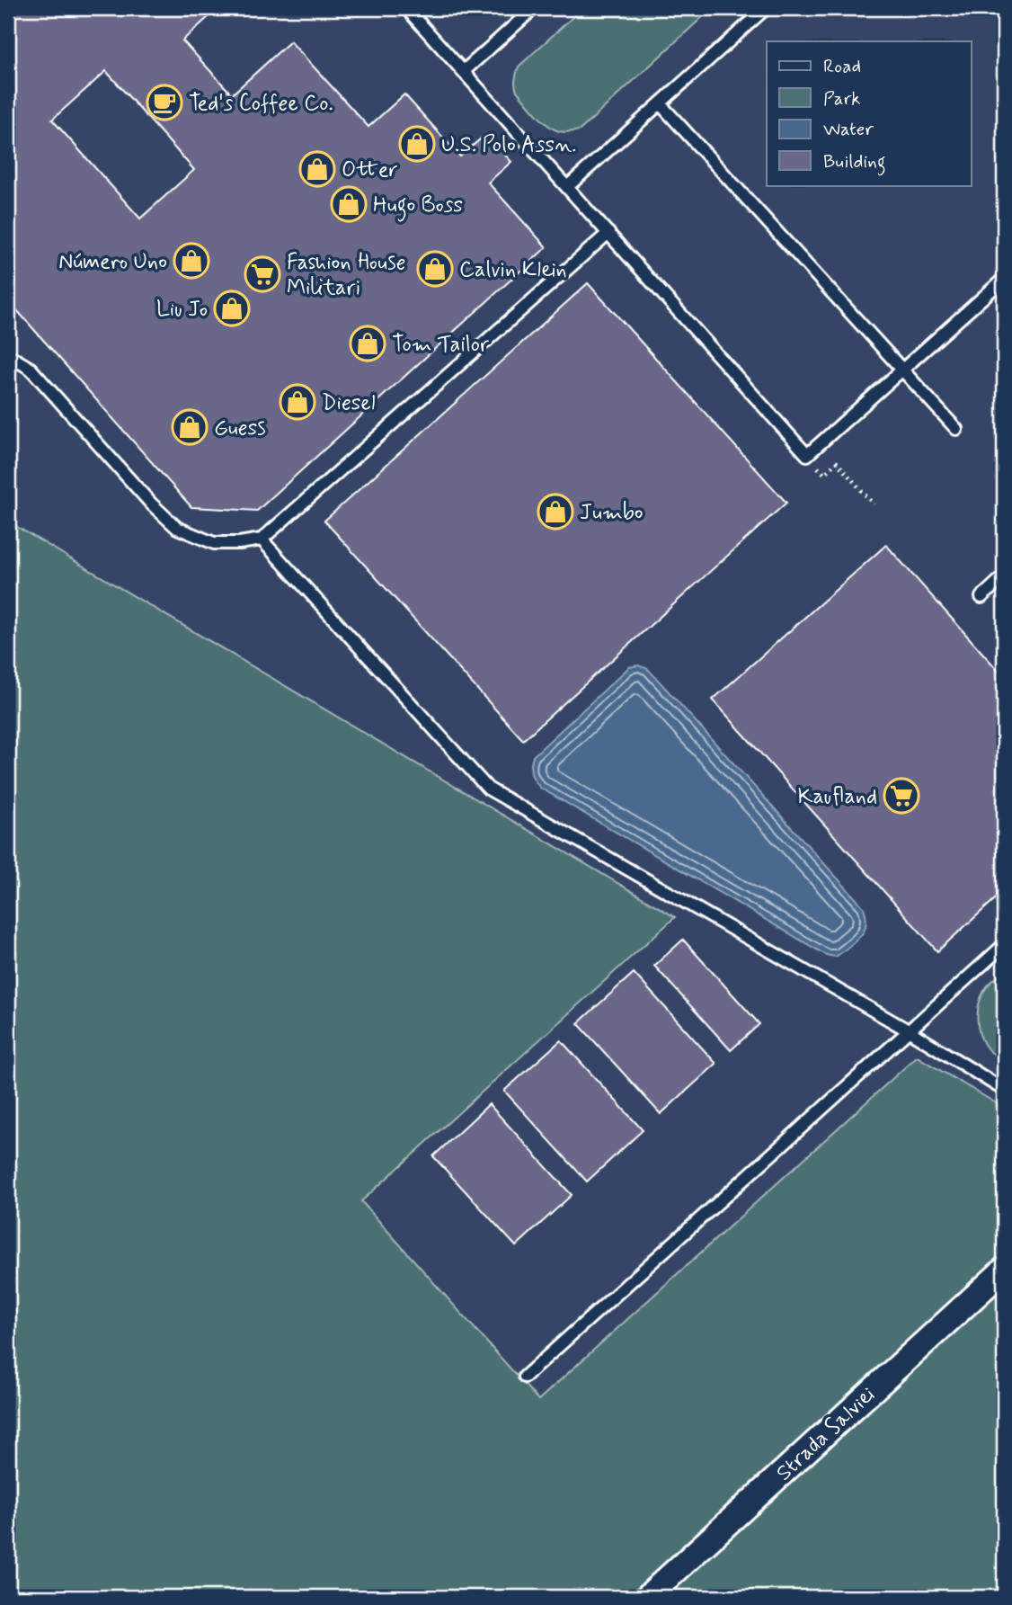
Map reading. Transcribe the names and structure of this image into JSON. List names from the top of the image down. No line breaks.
{"streets":{"street":["Strada Salviei"]},"places":{"cafe":["Ted's Coffee Co."],"shop":["U.S. Polo Assn.","Otter","Hugo Boss","Número Uno","Calvin Klein","Liu Jo","Tom Tailor","Diesel","Guess","Jumbo"],"supermarket":["Fashion House Militari","Kaufland"]},"legend":["Road","Park","Water","Building"]}
